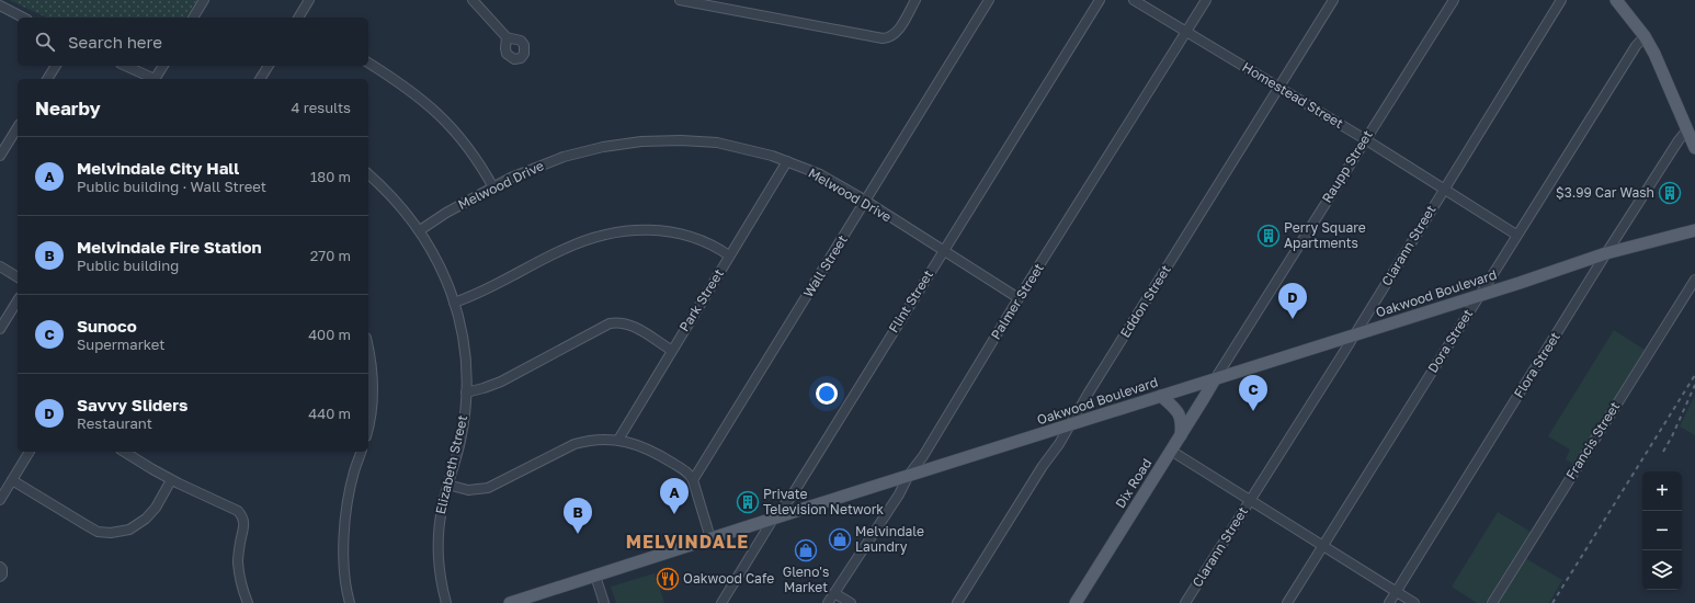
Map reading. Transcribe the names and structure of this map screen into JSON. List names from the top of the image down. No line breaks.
{"streets":{"main road":["Oakwood Boulevard","Dix Road"],"street":["Homestead Street","Raupp Street","Melwood Drive","Clarann Street","Wall Street","Park Street","Flint Street","Palmer Street","Eddon Street","Dora Street","Flora Street","Francis Street","Elizabeth Street"]},"crossings":[["Homestead Street","Raupp Street"],["Homestead Street","Clarann Street"],["Homestead Street","Palmer Street"],["Homestead Street","Eddon Street"],["Homestead Street","Dora Street"],["Raupp Street","Oakwood Boulevard"],["Raupp Street","Dix Road"],["Melwood Drive","Wall Street"],["Melwood Drive","Park Street"],["Melwood Drive","Flint Street"],["Melwood Drive","Palmer Street"],["Melwood Drive","Elizabeth Street"],["Clarann Street","Oakwood Boulevard"],["Oakwood Boulevard","Flint Street"],["Oakwood Boulevard","Palmer Street"],["Oakwood Boulevard","Eddon Street"],["Oakwood Boulevard","Dora Street"],["Oakwood Boulevard","Flora Street"],["Oakwood Boulevard","Dix Road"]],"districts":["MELVINDALE"],"places":{"building":["$3.99 Car Wash","Perry Square Apartments","Private Television Network"],"shop":["Melvindale Laundry","Gleno's Market"],"restaurant":["Oakwood Cafe"]},"page":{"search":"Search here","heading":["Nearby","4 results"],"list":[{"mark":"A","name":"Melvindale City Hall","note":"Public building · Wall Street","value":"180 m"},{"mark":"B","name":"Melvindale Fire Station","note":"Public building","value":"270 m"},{"mark":"C","name":"Sunoco","note":"Supermarket","value":"400 m"},{"mark":"D","name":"Savvy Sliders","note":"Restaurant","value":"440 m"}],"pins":["D","C","A","B"],"map_buttons":["+","−"]}}
